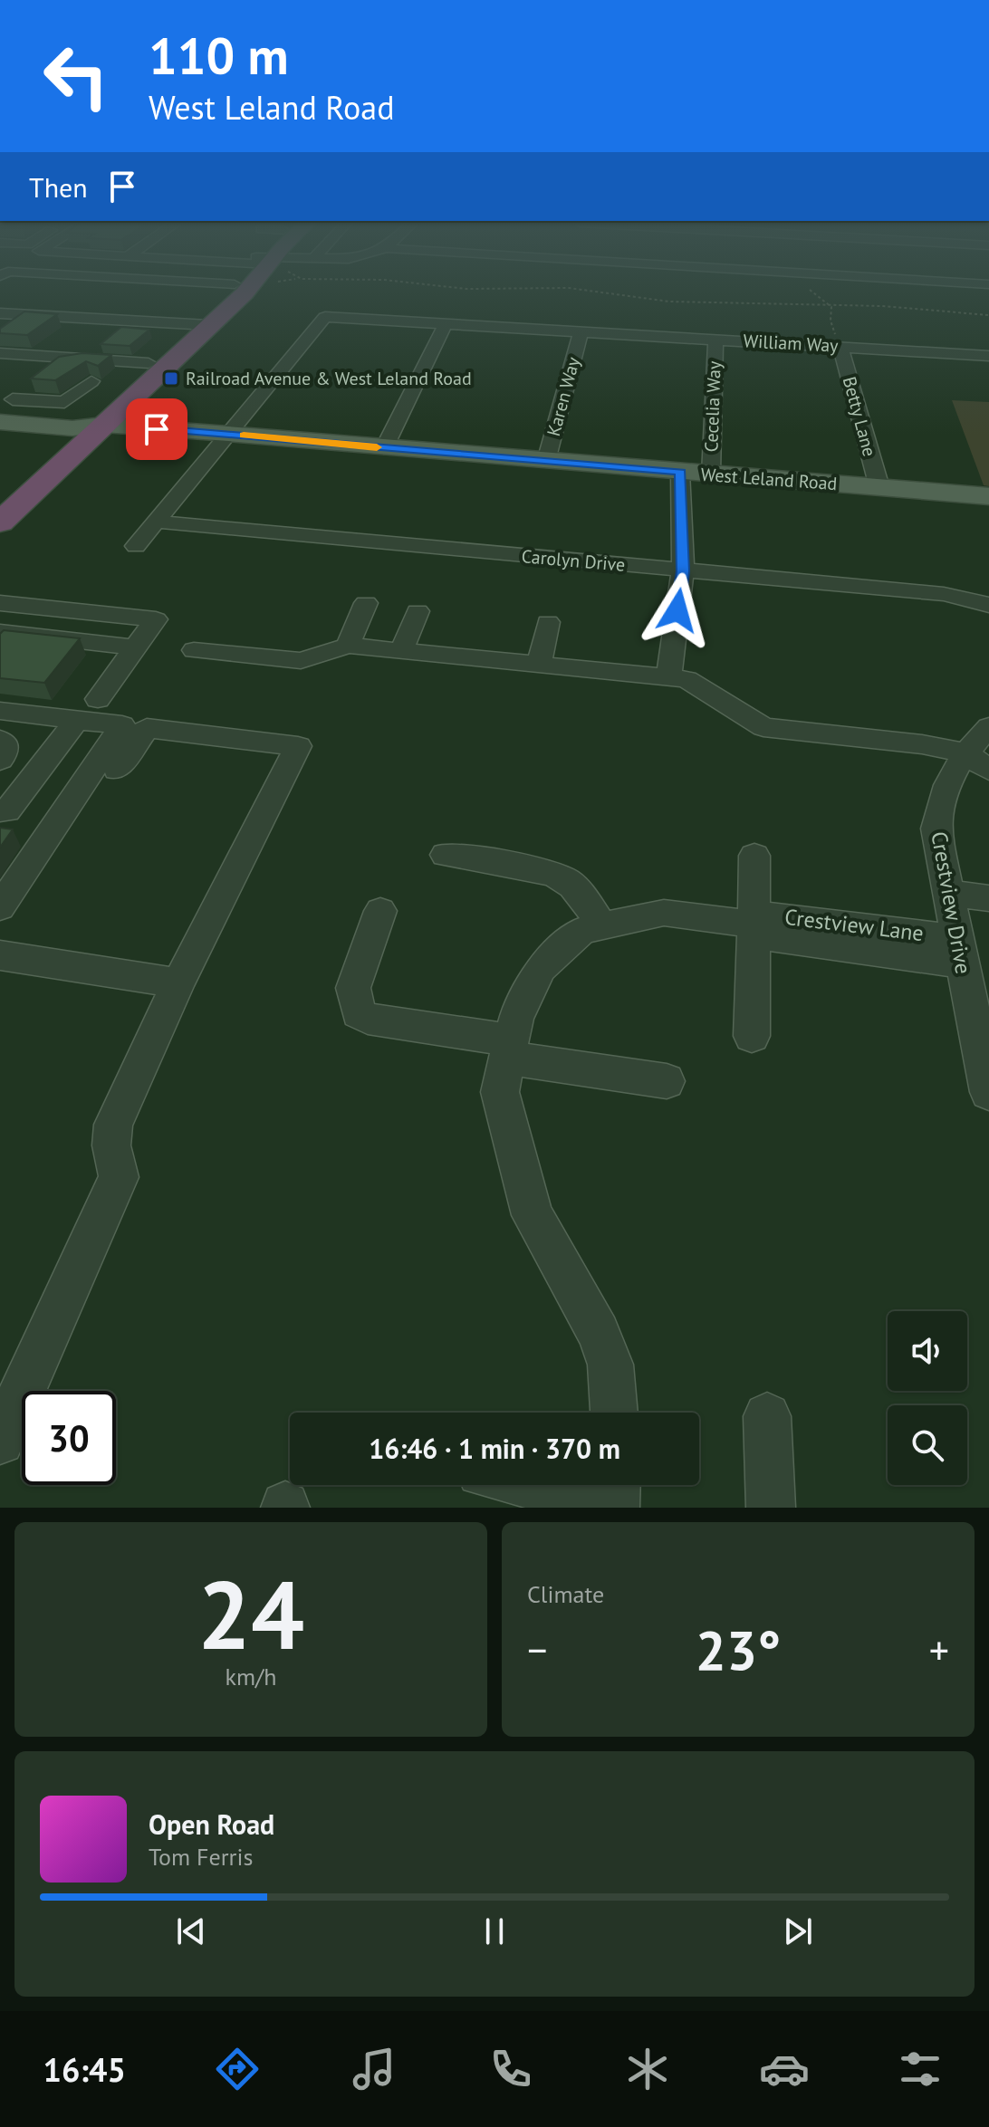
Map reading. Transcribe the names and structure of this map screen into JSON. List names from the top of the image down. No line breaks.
{"streets":{"main road":["West Leland Road"],"street":["William Way","Karen Way","Cecelia Way","Betty Lane","Carolyn Drive","Crestview Drive","Crestview Lane"]},"crossings":[["William Way","Karen Way"],["William Way","Cecelia Way"],["William Way","Betty Lane"],["William Way","West Leland Road"],["William Way","Carolyn Drive"],["Karen Way","West Leland Road"],["Cecelia Way","West Leland Road"],["Cecelia Way","Carolyn Drive"],["Betty Lane","West Leland Road"],["Crestview Drive","Crestview Lane"]],"places":{"transit":["Railroad Avenue & West Leland Road"]},"page":{"turn":["110 m","West Leland Road"],"then":"Then","limit":"30","trip":"16:46 · 1 min · 370 m","tile":[["24","km/h"],"Climate"],"heat":["−","23°","+"],"song":["Open Road","Tom Ferris"],"tabs":"16:45"}}
